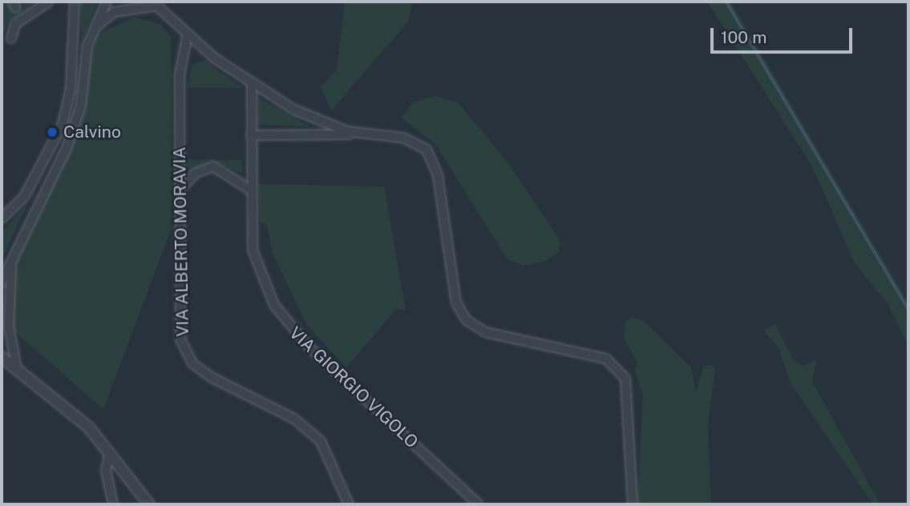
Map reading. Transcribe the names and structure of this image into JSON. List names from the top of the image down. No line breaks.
{"streets":{"street":["VIA ALBERTO MORAVIA","VIA GIORGIO VIGOLO"]},"places":["Calvino"],"scale_bar":"100 m"}
